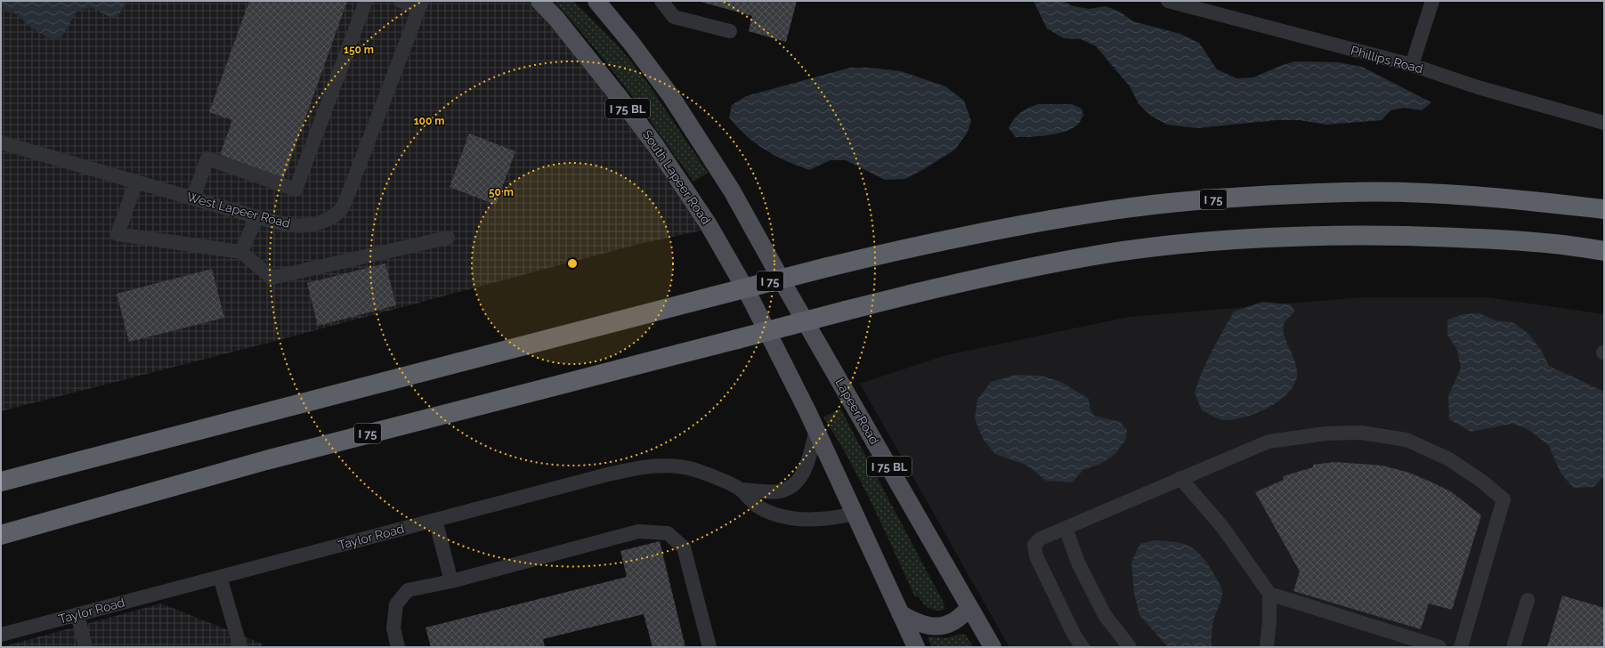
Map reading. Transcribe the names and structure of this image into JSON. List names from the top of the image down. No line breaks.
{"streets":{"highway":["I 75"],"main road":["I 75 BL","South Lapeer Road","Lapeer Road"],"street":["Phillips Road","West Lapeer Road","Taylor Road"]},"crossings":[["I 75 BL","South Lapeer Road"],["I 75 BL","Taylor Road"],["South Lapeer Road","Taylor Road"]],"rings":["150 m","100 m","50 m"]}
